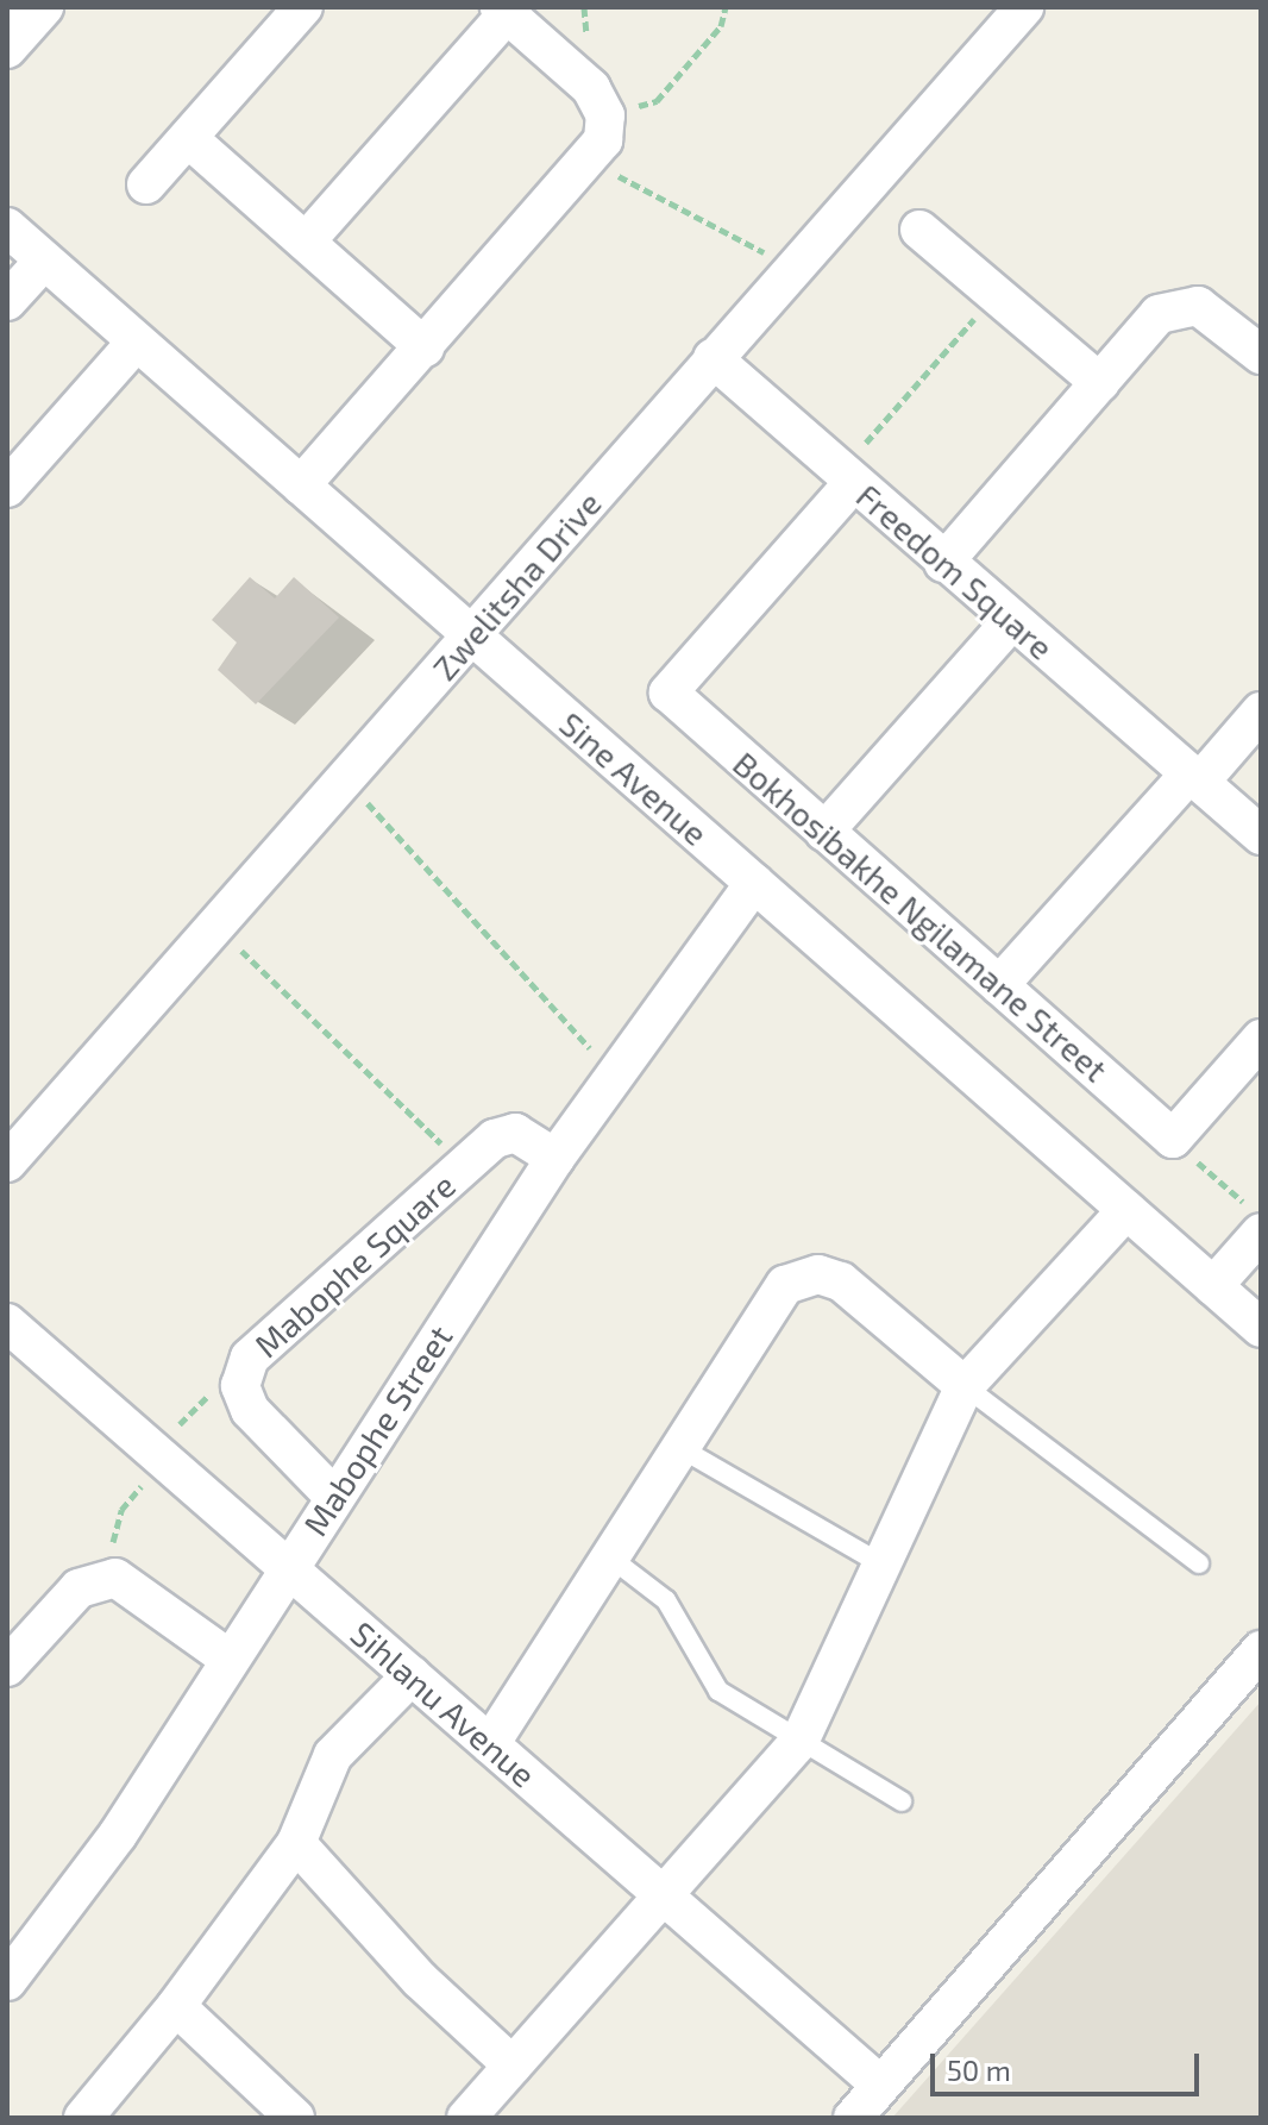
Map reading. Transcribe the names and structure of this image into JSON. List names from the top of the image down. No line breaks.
{"streets":{"street":["Freedom Square","Zwelitsha Drive","Sine Avenue","Bokhosibakhe Ngilamane Street","Mabophe Square","Mabophe Street","Sihlanu Avenue"]},"crossings":[["Freedom Square","Zwelitsha Drive"],["Freedom Square","Bokhosibakhe Ngilamane Street"],["Zwelitsha Drive","Sine Avenue"],["Sine Avenue","Mabophe Street"],["Mabophe Square","Mabophe Street"],["Mabophe Street","Sihlanu Avenue"]],"scale_bar":"50 m"}
